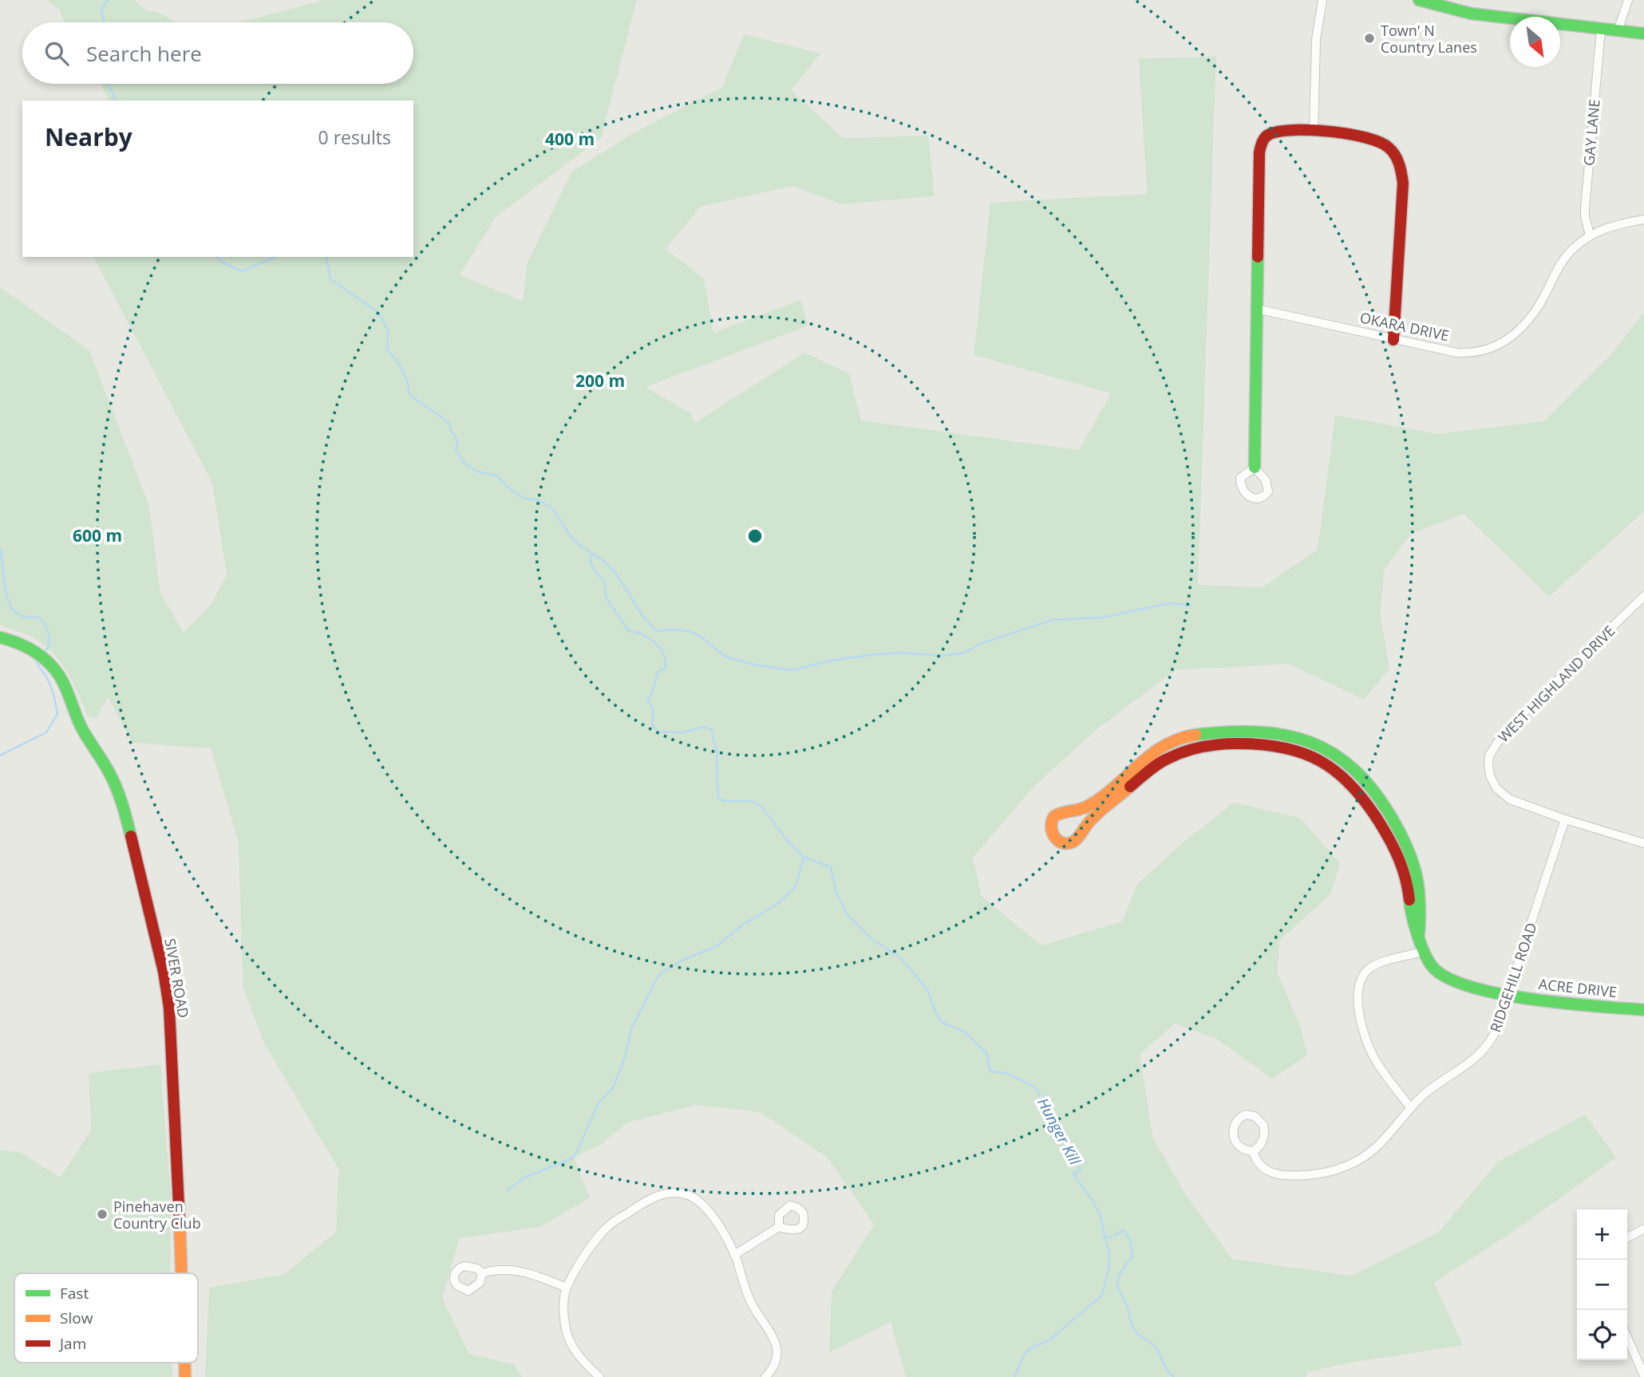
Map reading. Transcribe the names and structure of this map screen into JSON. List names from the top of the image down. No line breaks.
{"streets":{"street":["GAY LANE","OKARA DRIVE","WEST HIGHLAND DRIVE","RIDGEHILL ROAD","SIVER ROAD","ACRE DRIVE"]},"crossings":[["GAY LANE","OKARA DRIVE"],["WEST HIGHLAND DRIVE","RIDGEHILL ROAD"],["RIDGEHILL ROAD","ACRE DRIVE"]],"water":["Hunger Kill"],"places":["Town' N Country Lanes","Pinehaven Country Club"],"legend":["Fast","Slow","Jam"],"north":"bottom right","page":{"search":"Search here","heading":["Nearby","0 results"],"map_buttons":["+","−"]},"rings":["400 m","200 m","600 m"]}
